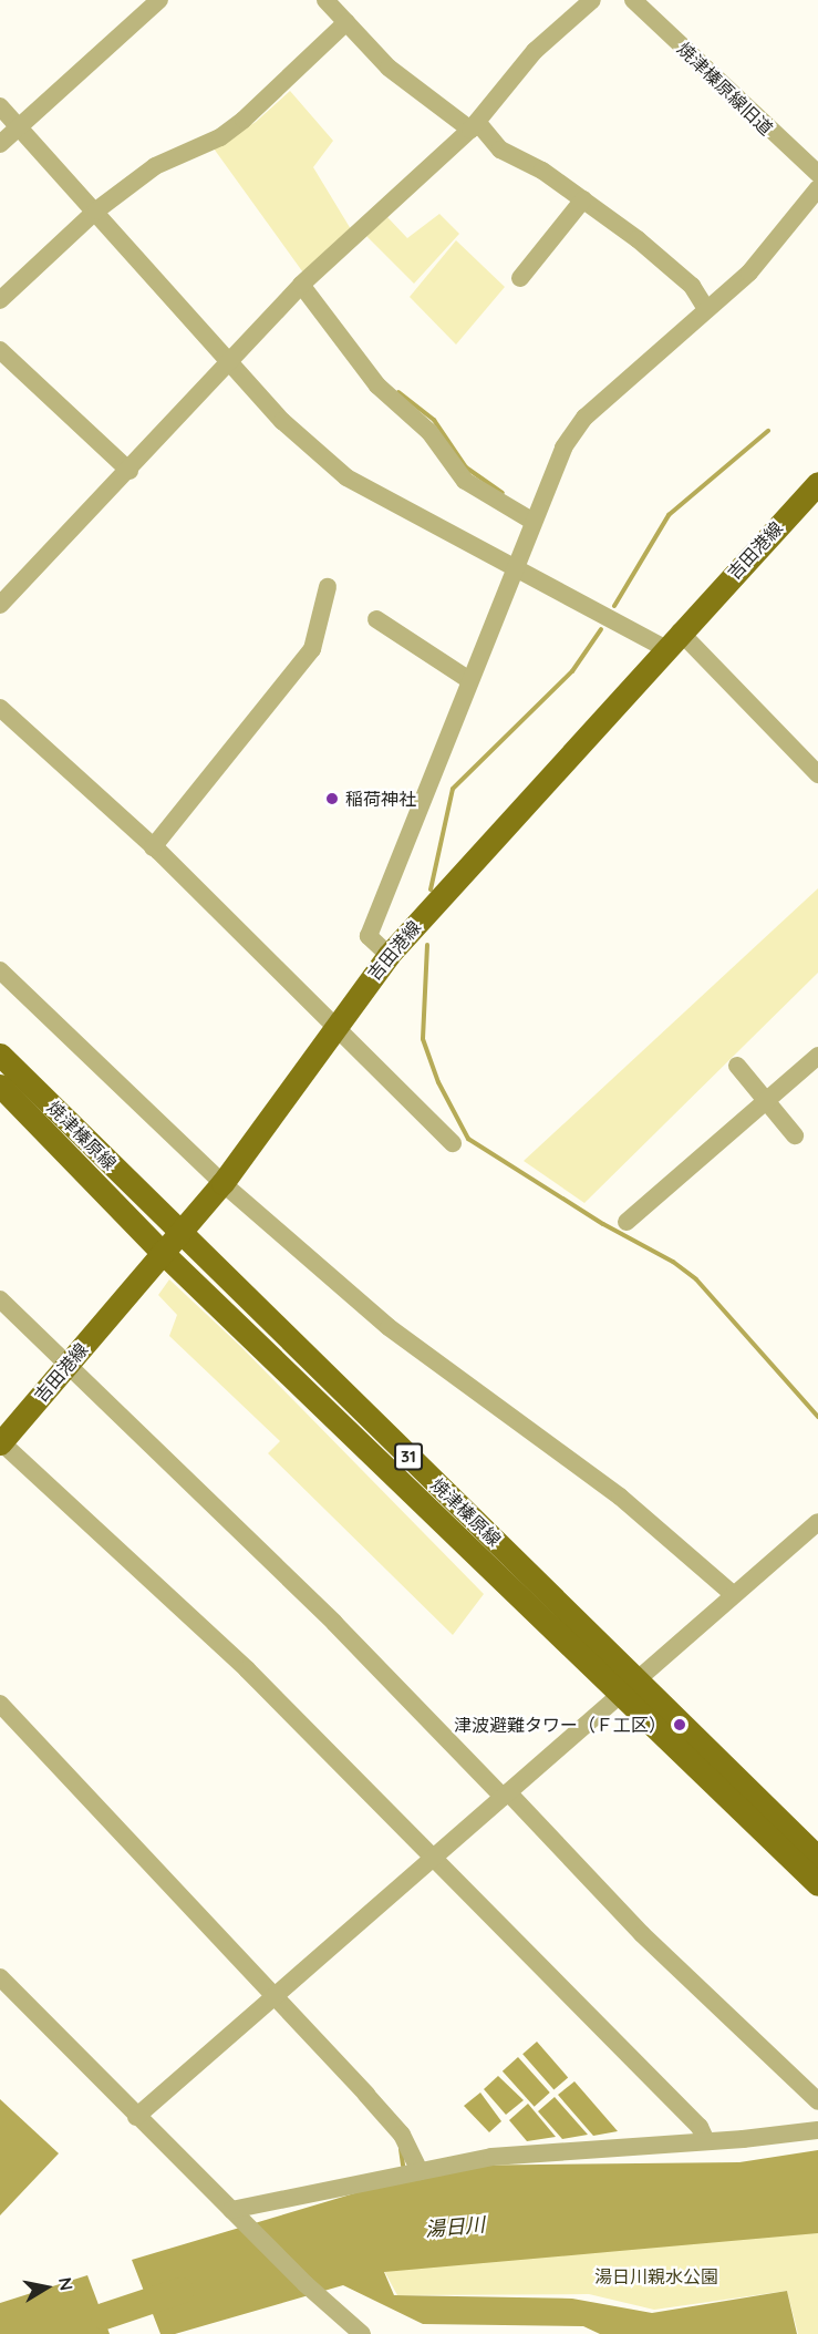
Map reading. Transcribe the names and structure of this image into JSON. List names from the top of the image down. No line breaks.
{"streets":{"main road":["吉田港線","焼津榛原線","31"],"street":["焼津榛原線旧道"]},"crossings":[["吉田港線","焼津榛原線"]],"water":["湯日川"],"parks":["湯日川親水公園"],"places":["稲荷神社","津波避難タワー（Ｆ工区）"],"north":"right"}
